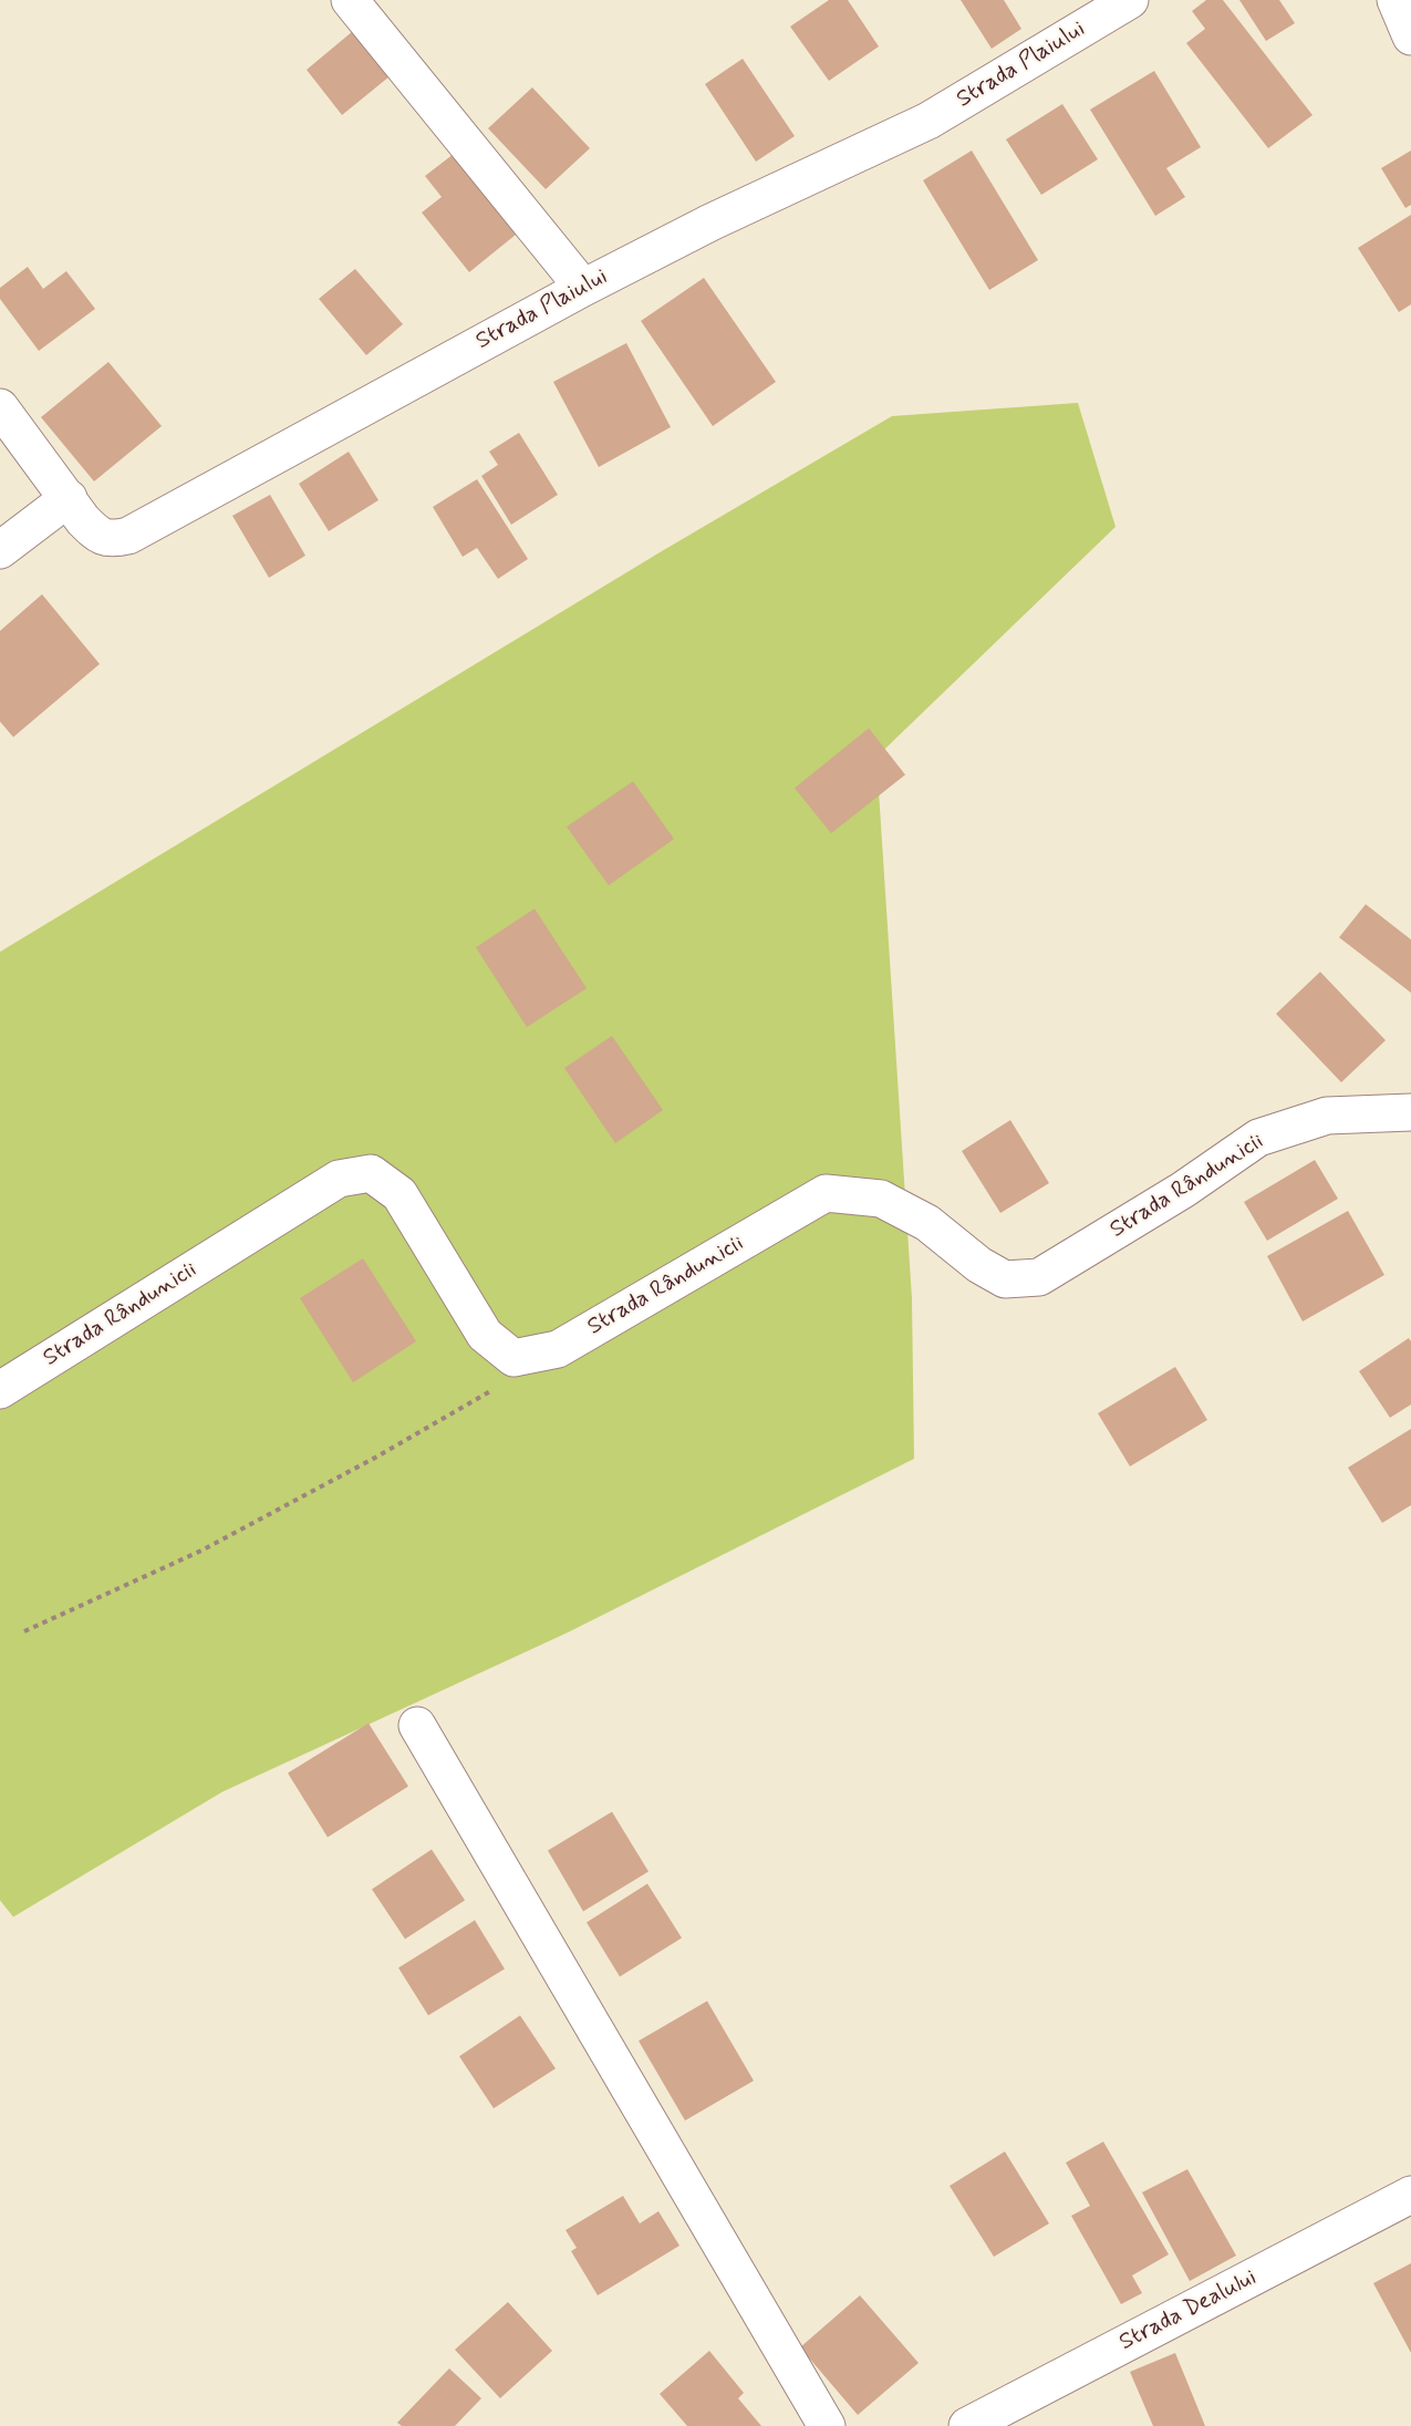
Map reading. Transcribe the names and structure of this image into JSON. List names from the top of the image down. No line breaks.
{"streets":{"street":["Strada Plaiului","Strada Rândunicii","Strada Dealului"]}}
